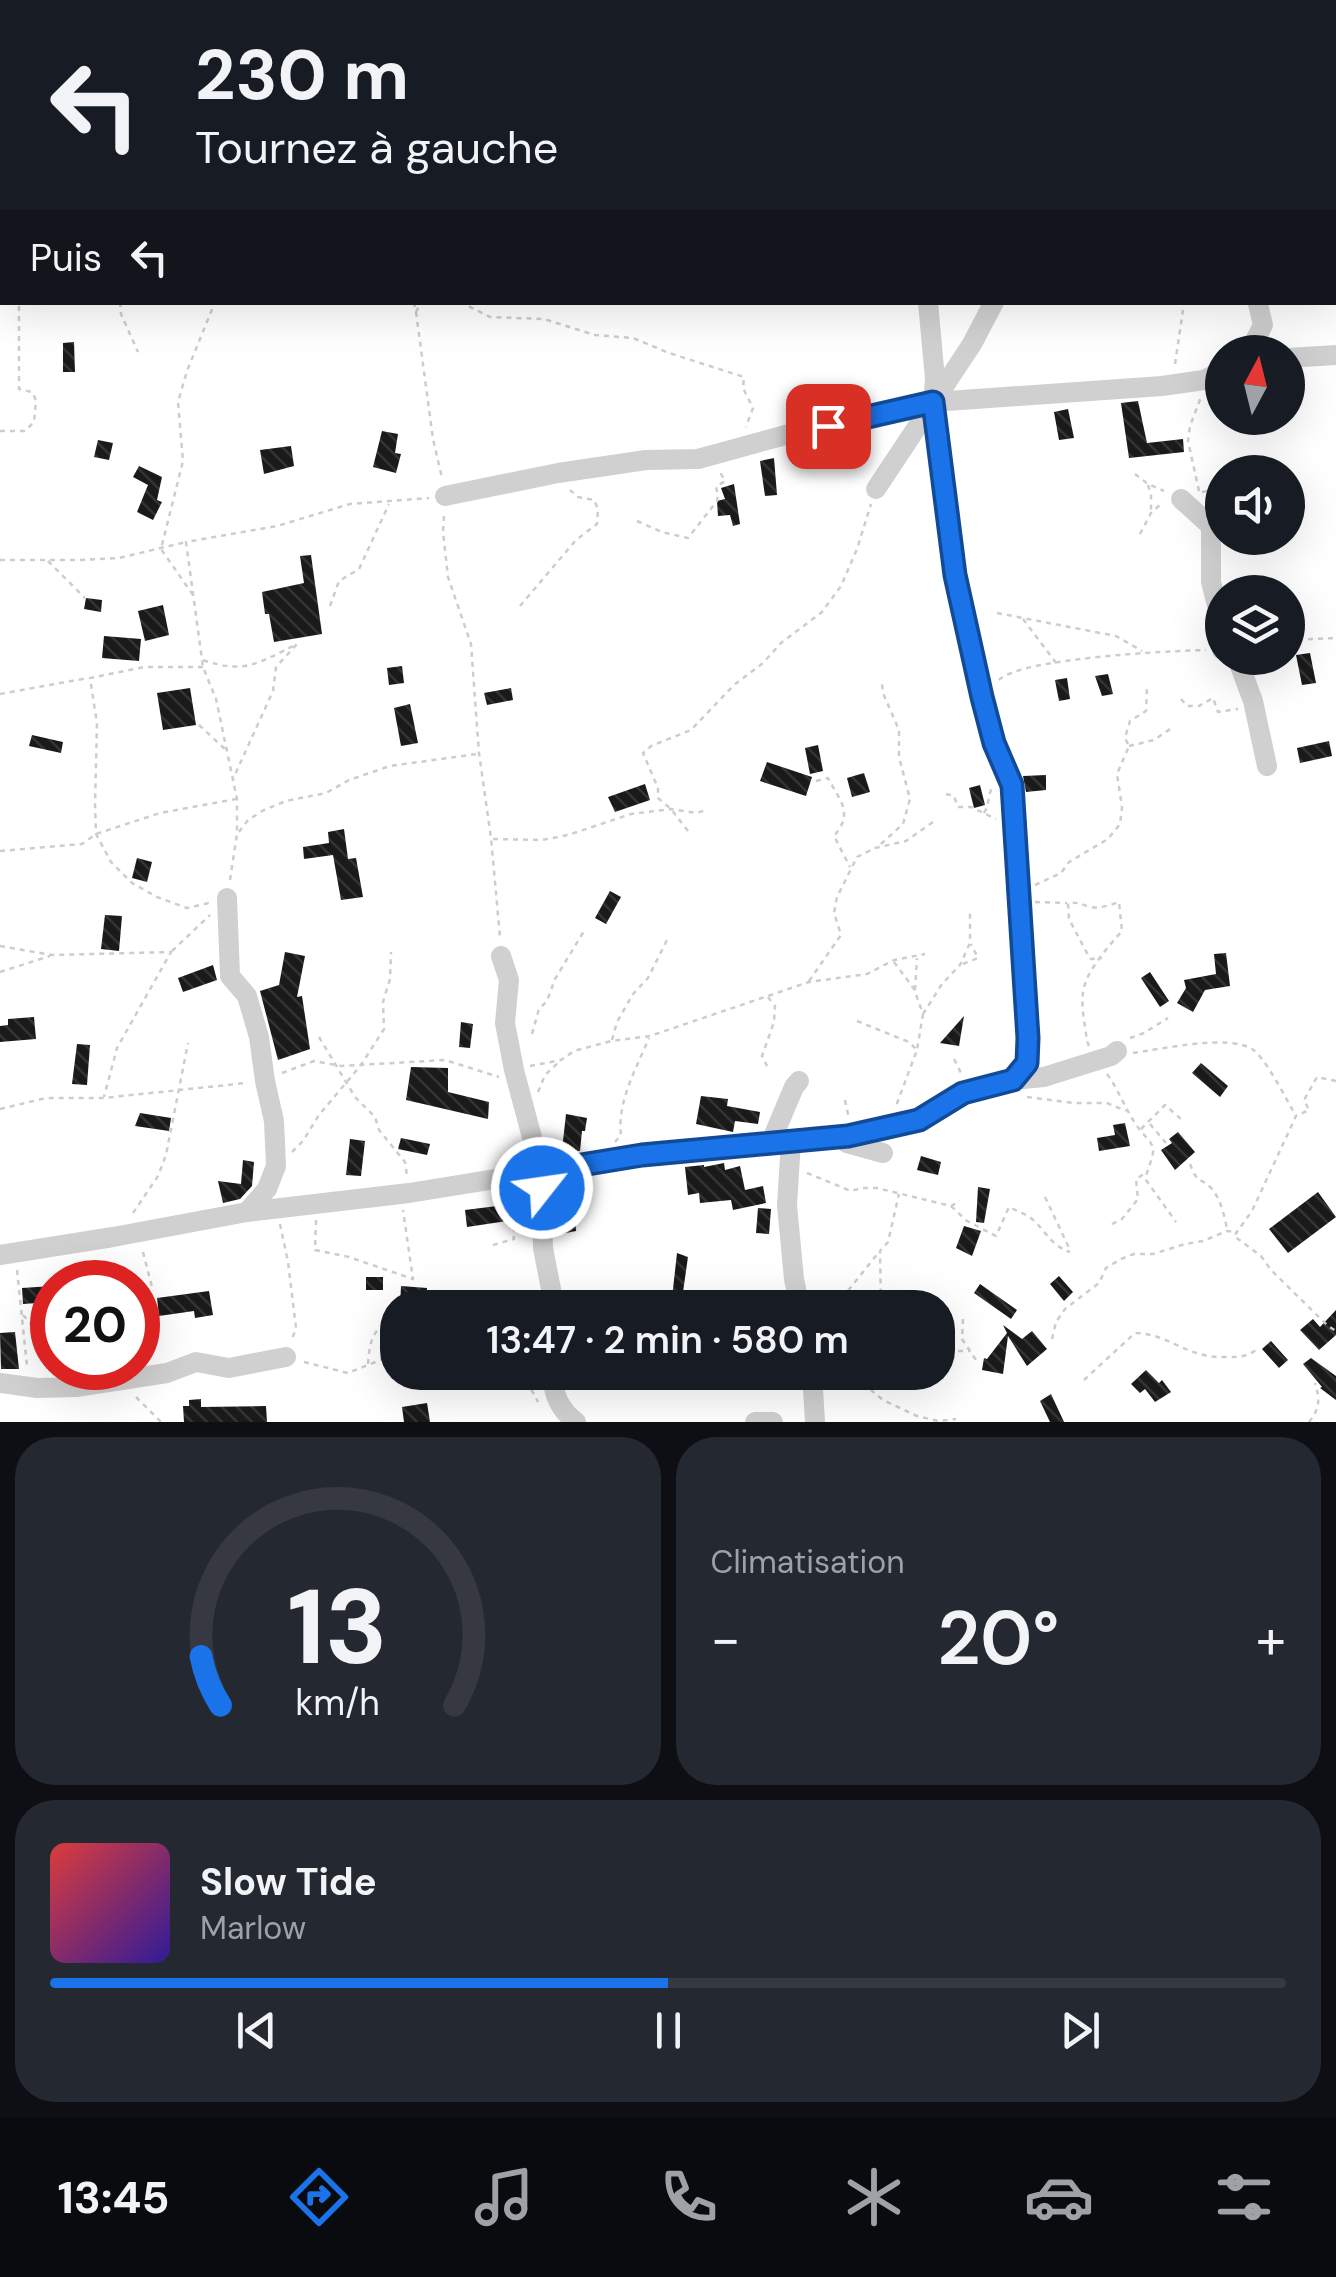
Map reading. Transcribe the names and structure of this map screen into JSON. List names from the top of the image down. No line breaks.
{"north":"top","page":{"turn":["230 m","Tournez à gauche"],"then":"Puis","limit":"20","trip":"13:47 · 2 min · 580 m","tile":"Climatisation","heat":["−","20°","+"],"song":["Slow Tide","Marlow"],"tabs":"13:45","gauge":["13","km/h"]}}
